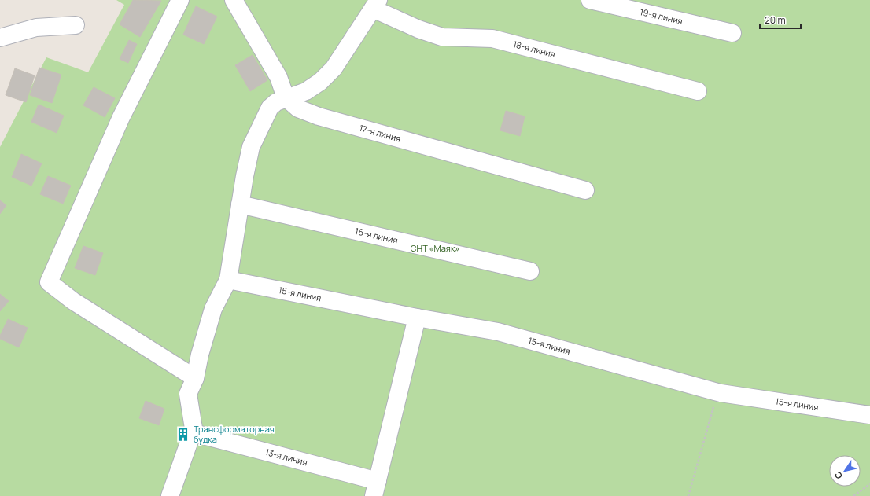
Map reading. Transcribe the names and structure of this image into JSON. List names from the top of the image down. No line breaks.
{"streets":{"street":["19-я линия","18-я линия","17-я линия","16-я линия","15-я линия","13-я линия"]},"parks":["СНТ «Маяк»"],"places":{"building":["Трансформаторная будка"]},"scale_bar":"20 m","north":"bottom left"}
